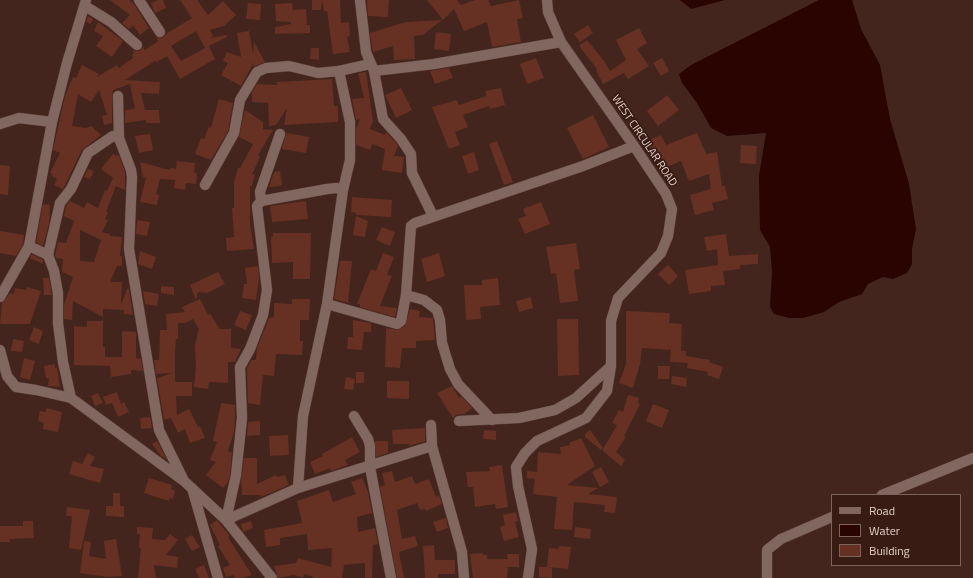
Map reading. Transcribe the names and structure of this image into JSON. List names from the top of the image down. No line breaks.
{"streets":{"street":["WEST CIRCULAR ROAD"]},"legend":["Road","Water","Building"]}
